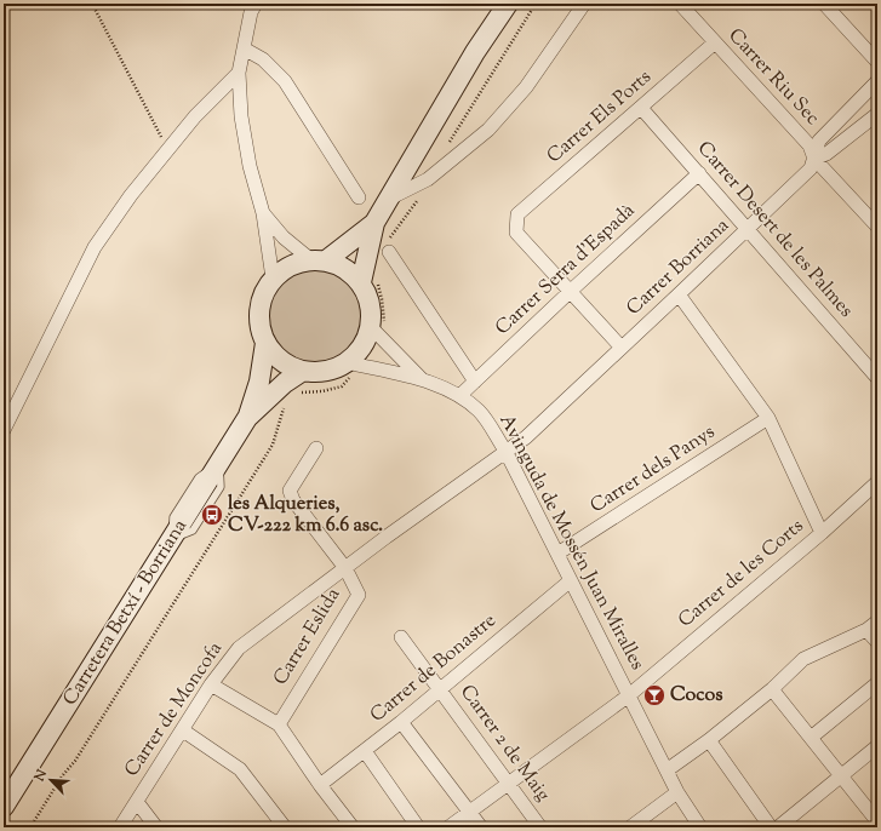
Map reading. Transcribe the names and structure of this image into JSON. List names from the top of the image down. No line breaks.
{"streets":{"main road":["Carretera Betxí - Borriana"],"street":["Carrer Riu Sec","Carrer Els Ports","Carrer Desert de les Palmes","Carrer Borriana","Carrer Serra d'Espadà","Carrer dels Panys","Avinguda de Mossén Juan Miralles","Carrer de les Corts","Carrer Eslida","Carrer de Bonastre","Carrer de Moncofa","Carrer 2 de Maig"]},"crossings":[["Carrer Riu Sec","Carrer Els Ports"],["Carrer Riu Sec","Carrer Borriana"],["Carrer Els Ports","Carrer Desert de les Palmes"],["Carrer Els Ports","Carrer Serra d'Espadà"],["Carrer Desert de les Palmes","Carrer Borriana"],["Carrer Desert de les Palmes","Carrer Serra d'Espadà"],["Carrer Borriana","Avinguda de Mossén Juan Miralles"],["Carrer Borriana","Carrer de Moncofa"],["Carrer Serra d'Espadà","Avinguda de Mossén Juan Miralles"],["Carrer dels Panys","Avinguda de Mossén Juan Miralles"],["Avinguda de Mossén Juan Miralles","Carrer de les Corts"],["Avinguda de Mossén Juan Miralles","Carretera Betxí - Borriana"],["Avinguda de Mossén Juan Miralles","Carrer de Bonastre"],["Avinguda de Mossén Juan Miralles","Carrer de Moncofa"],["Carrer de les Corts","Carrer 2 de Maig"],["Carrer Eslida","Carrer de Moncofa"],["Carrer de Bonastre","Carrer 2 de Maig"]],"places":{"bus stop":["les Alqueries, CV-222 km 6.6 asc."],"bar":["Cocos"]},"north":"top left"}
